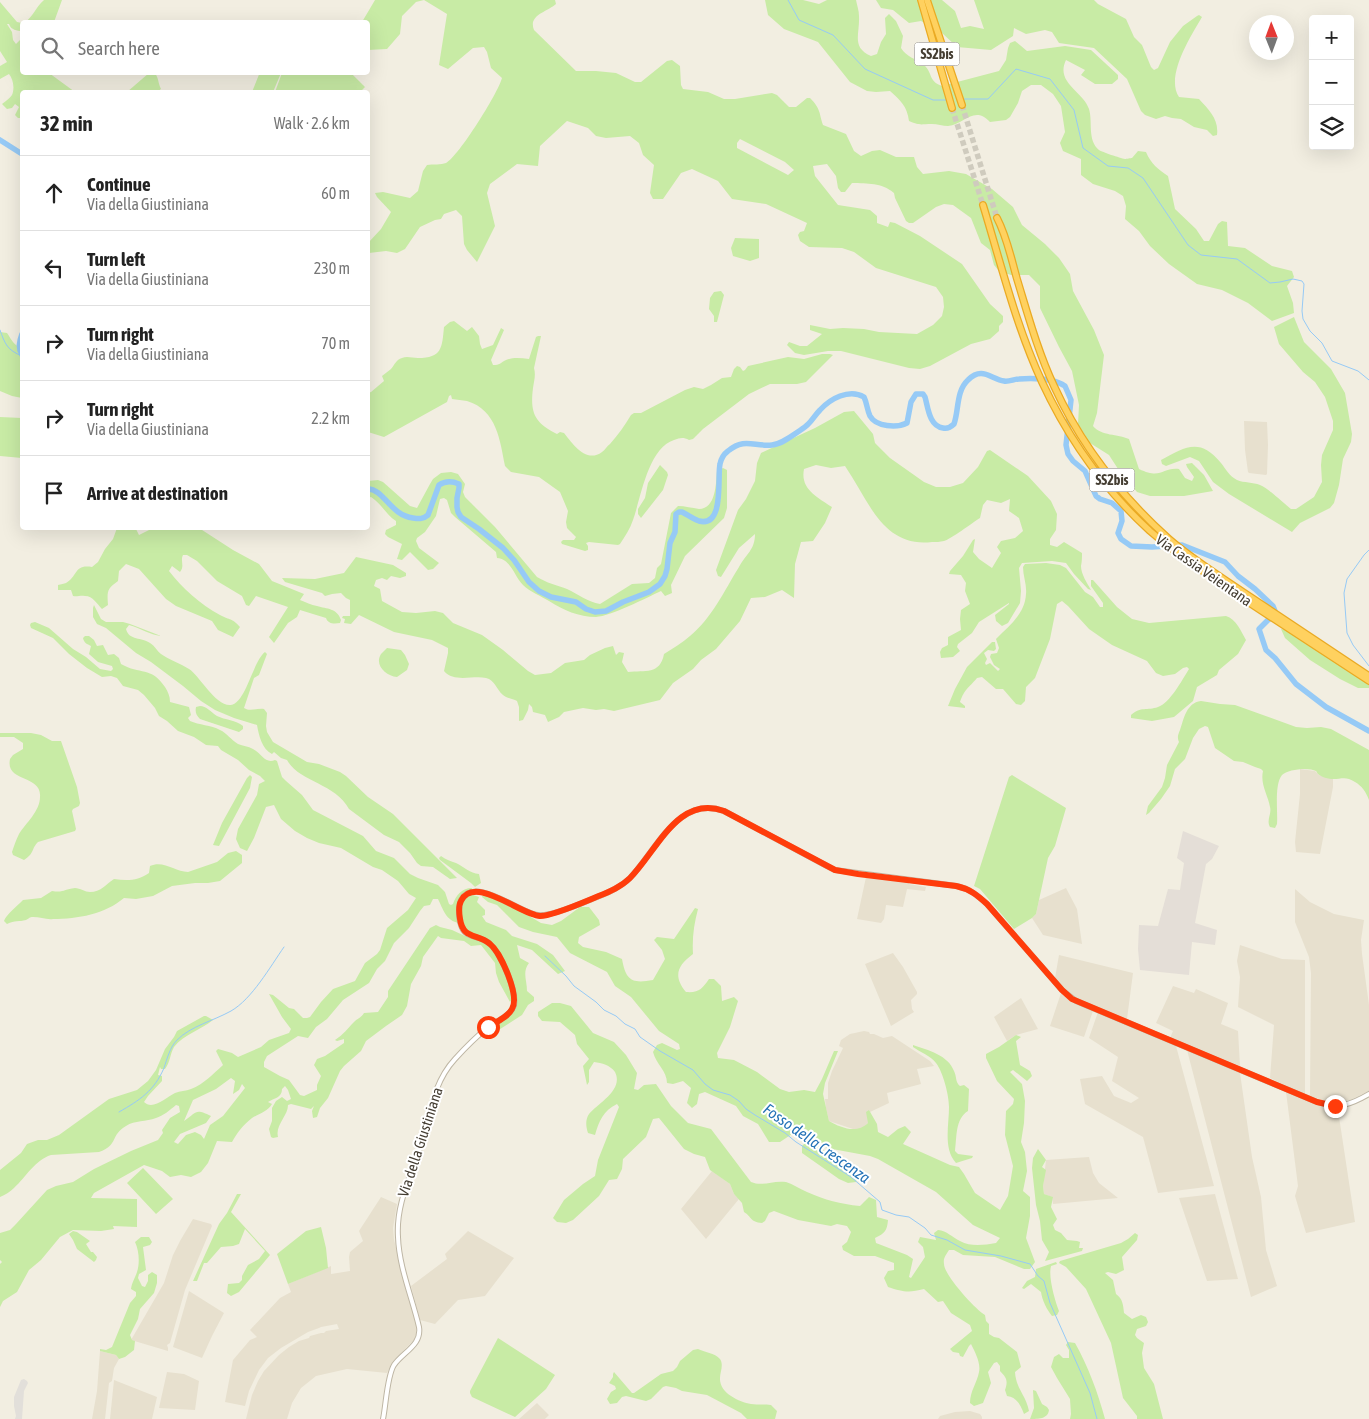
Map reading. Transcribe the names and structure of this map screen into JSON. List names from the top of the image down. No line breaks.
{"streets":{"highway":["SS2bis","Via Cassia Veientana"],"street":["Via della Giustiniana"]},"water":["Fosso della Crescenza"],"north":"top","page":{"map_buttons":["+","−"],"search":"Search here","heading":["32 min","Walk · 2.6 km"],"list":[["Continue","Via della Giustiniana","60 m"],["Turn left","Via della Giustiniana","230 m"],["Turn right","Via della Giustiniana","70 m"],["Turn right","Via della Giustiniana","2.2 km"],"Arrive at destination"]}}
